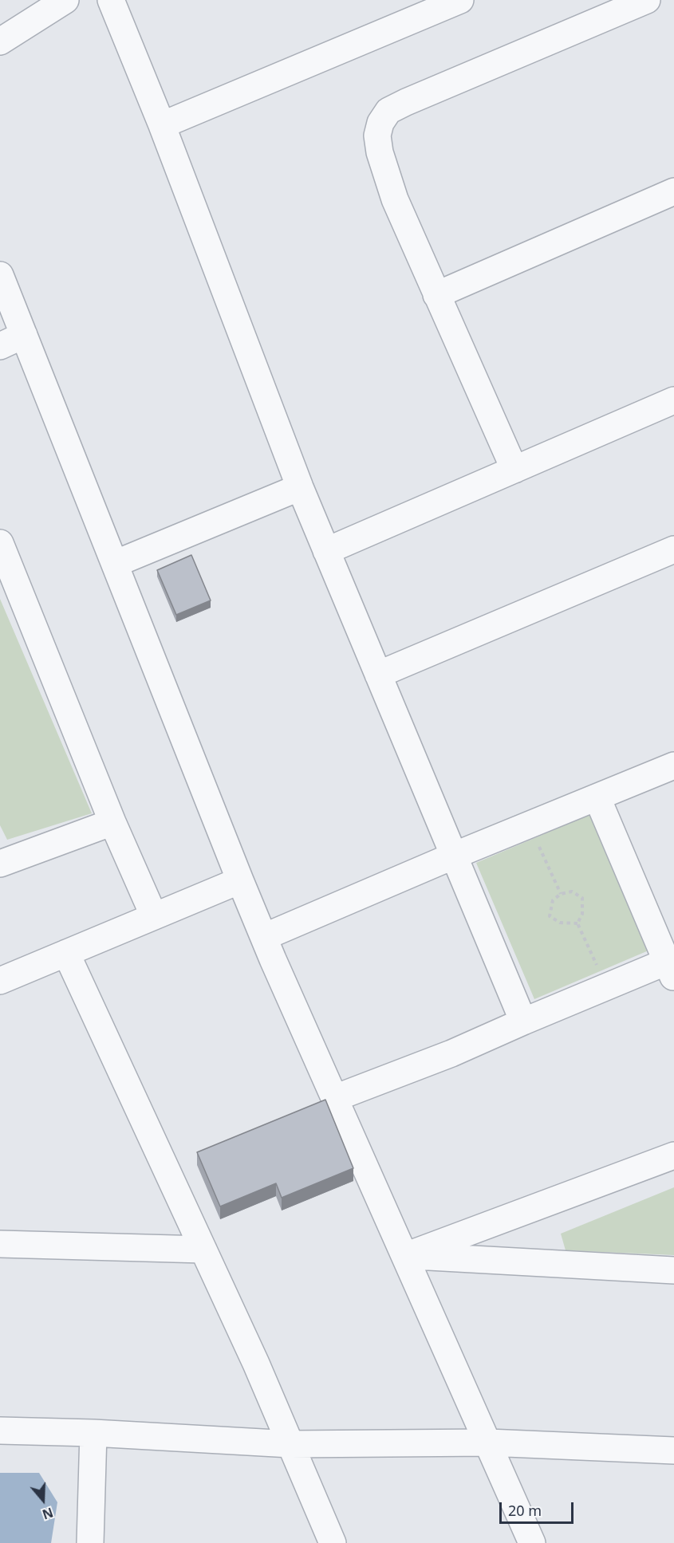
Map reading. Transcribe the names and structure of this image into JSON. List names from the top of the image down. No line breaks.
{"scale_bar":"20 m","north":"bottom"}
